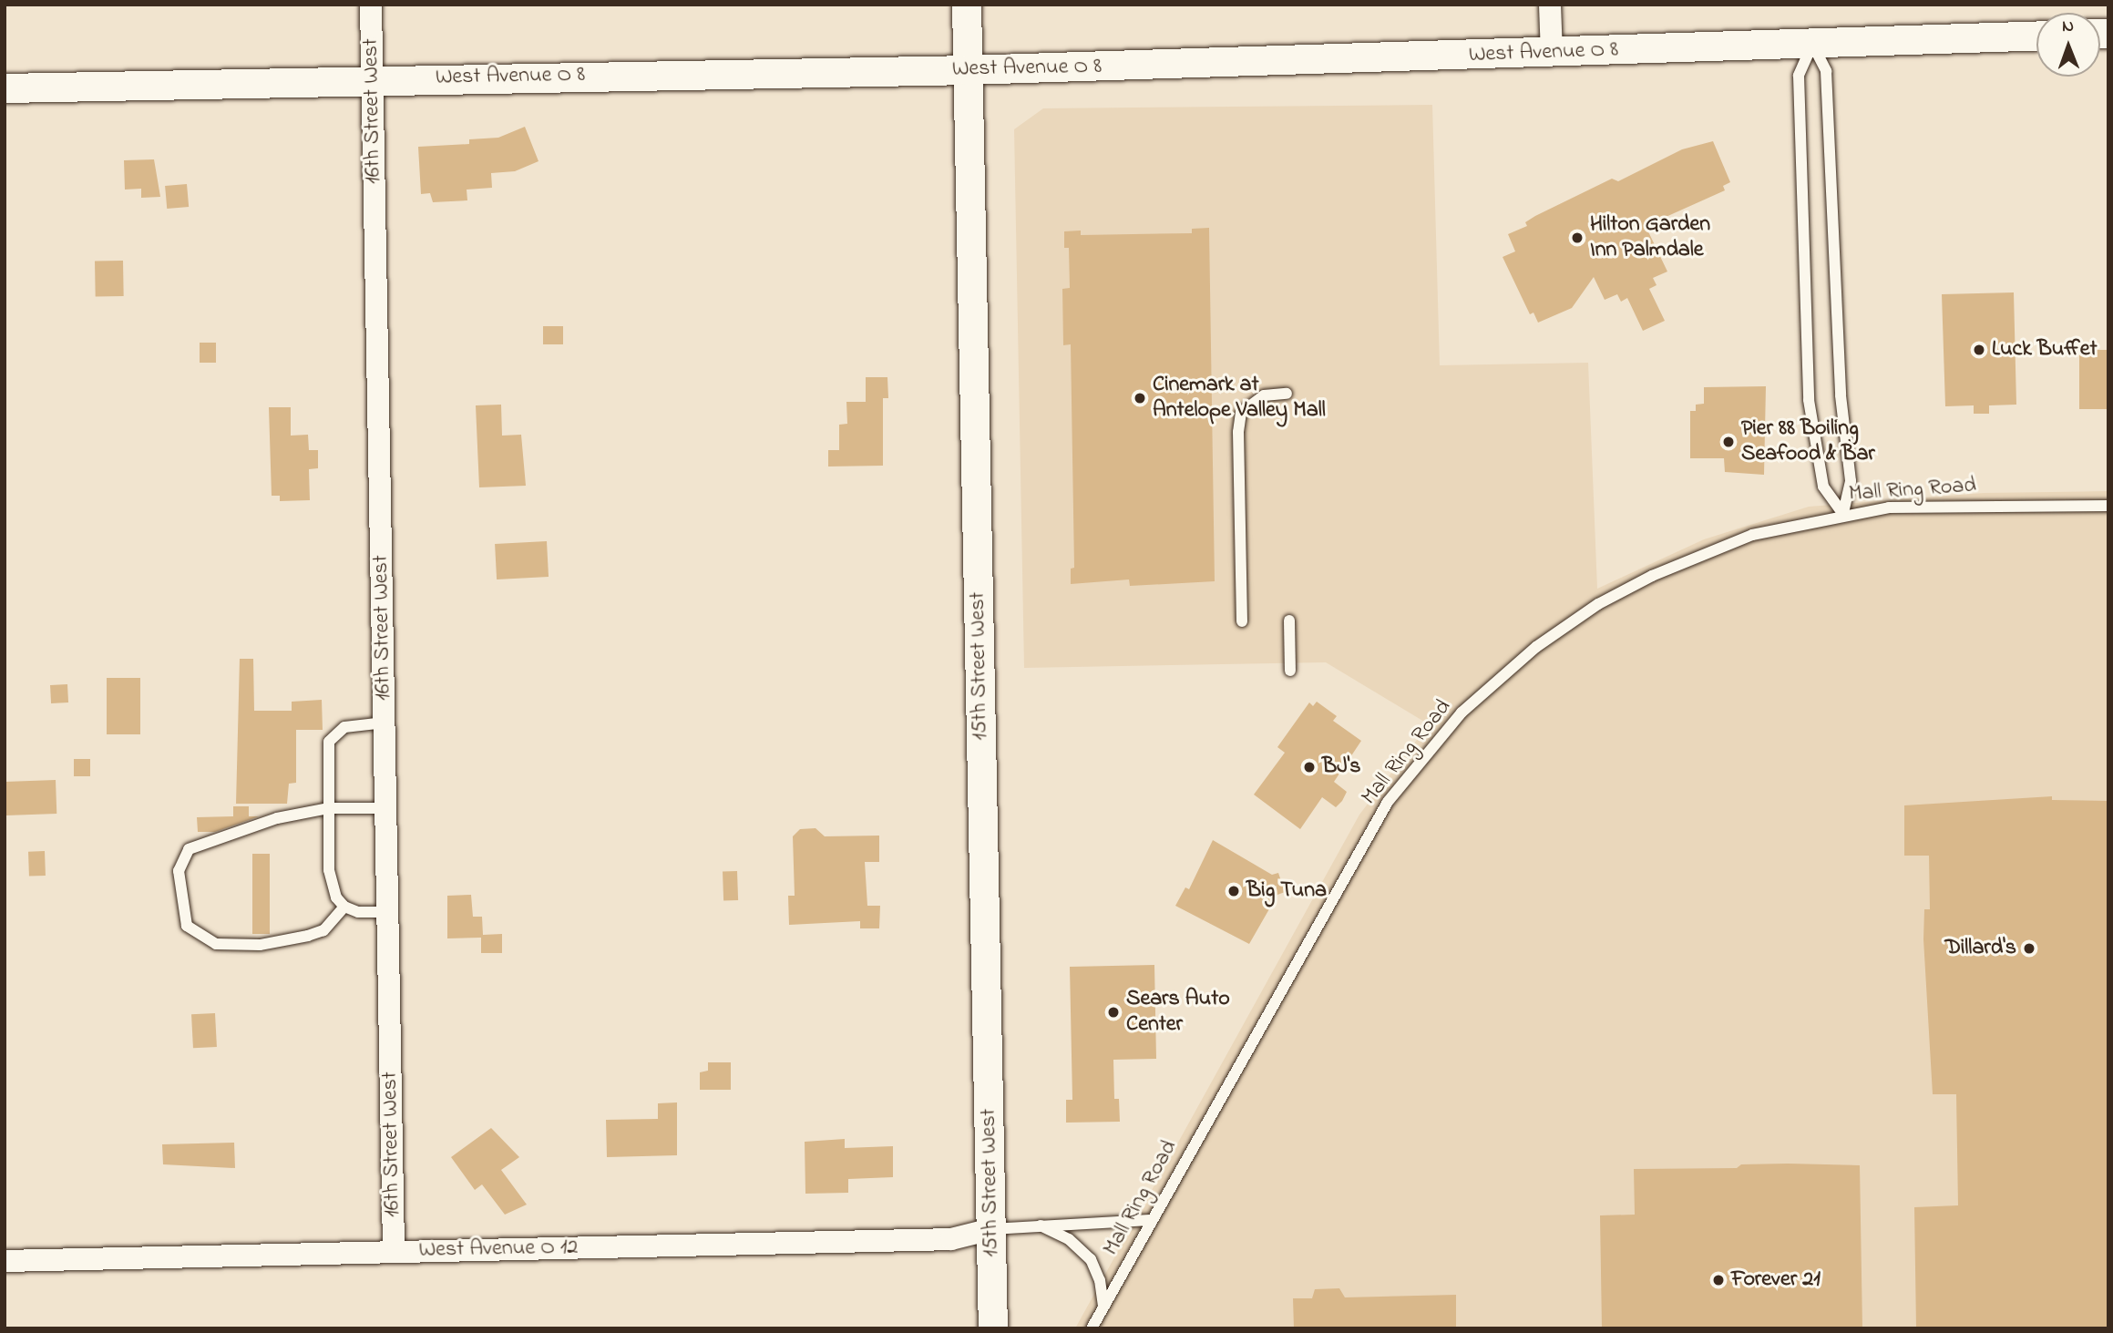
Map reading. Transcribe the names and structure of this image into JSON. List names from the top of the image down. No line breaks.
{"streets":{"street":["West Avenue O 8","16th Street West","15th Street West","West Avenue O 12"],"lane":["Mall Ring Road"]},"crossings":[["West Avenue O 8","16th Street West"],["West Avenue O 8","15th Street West"],["16th Street West","West Avenue O 12"],["15th Street West","West Avenue O 12"]],"places":["Hilton Garden Inn Palmdale","Luck Buffet","Cinemark at Antelope Valley Mall","Pier 88 Boiling Seafood & Bar","BJ's","Big Tuna","Dillard's","Sears Auto Center","Forever 21"],"north":"top"}
